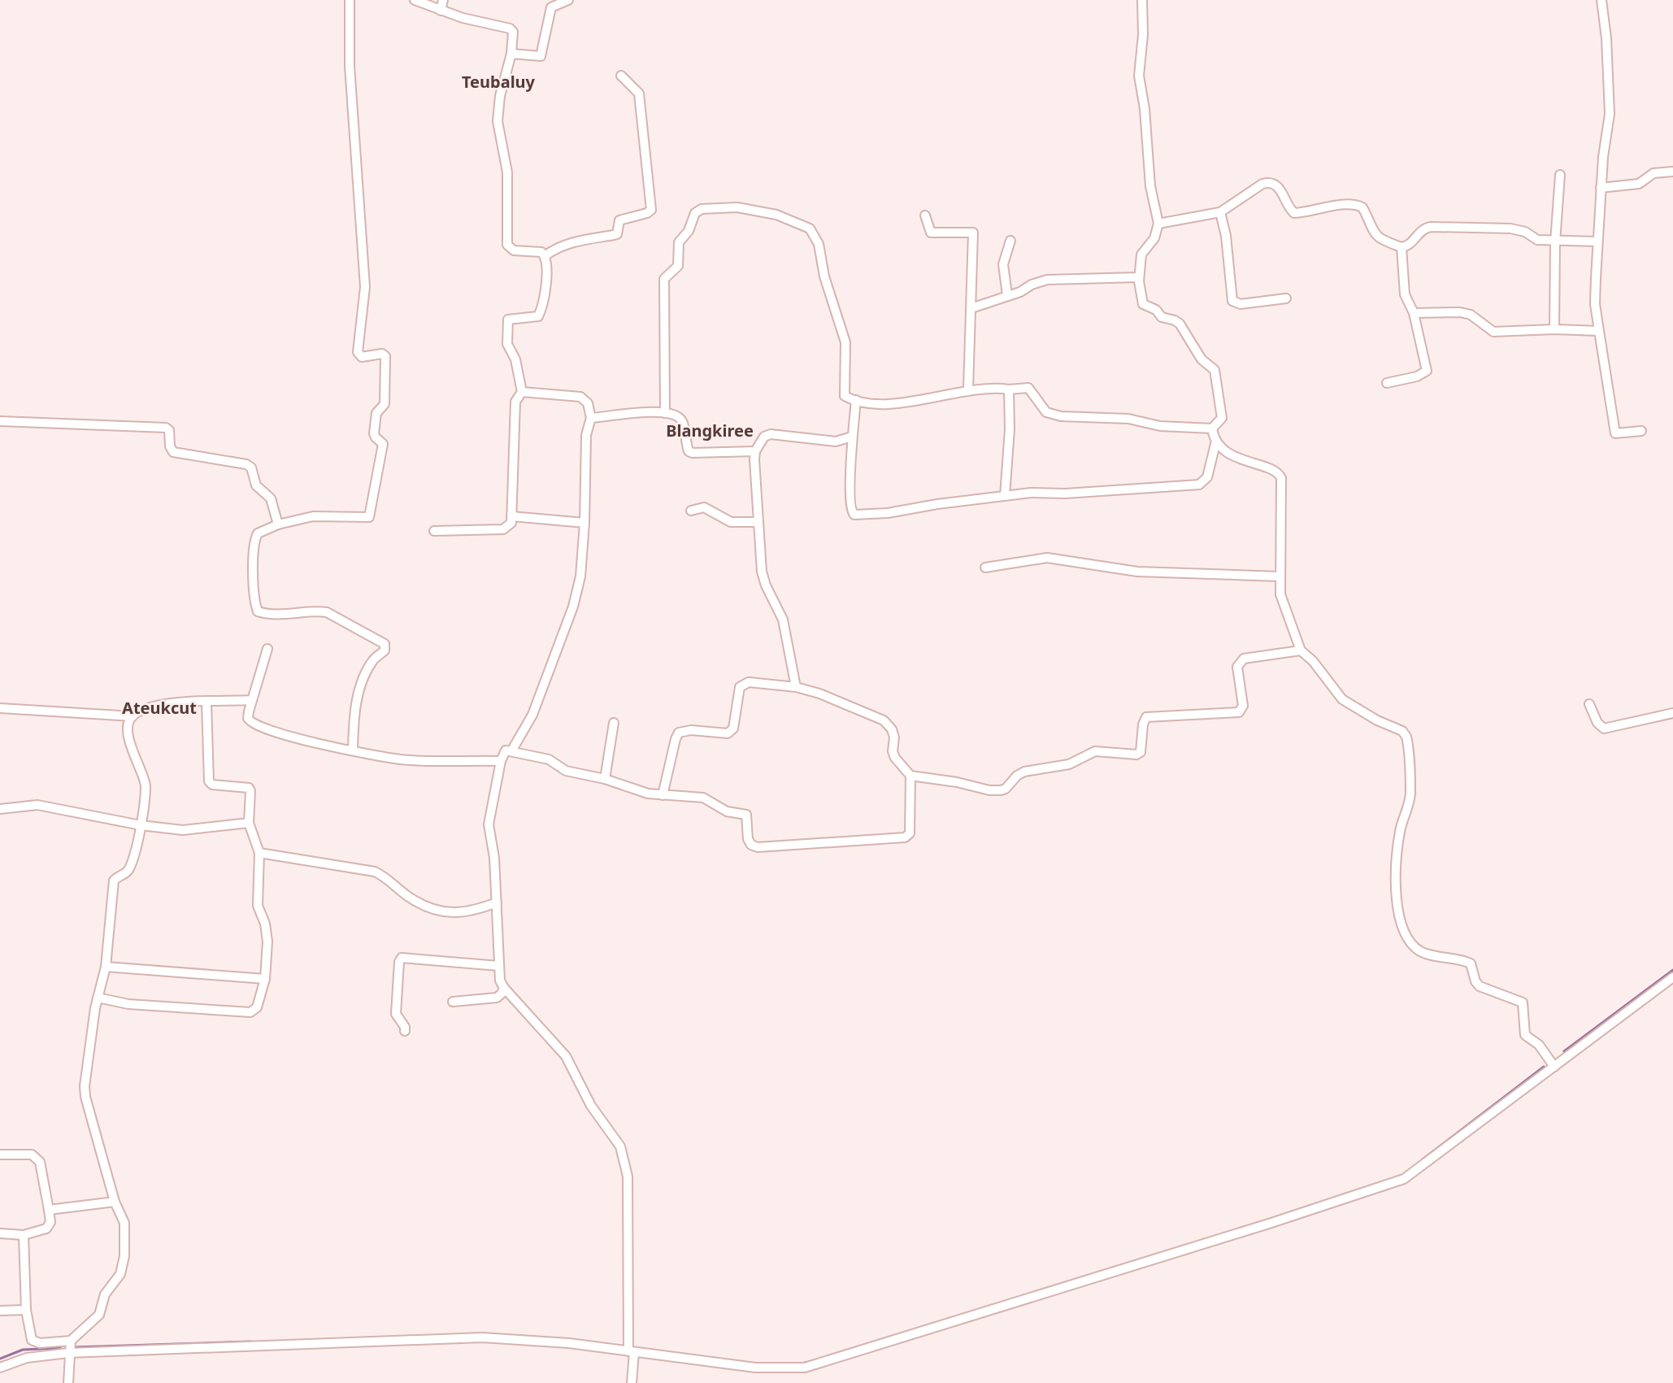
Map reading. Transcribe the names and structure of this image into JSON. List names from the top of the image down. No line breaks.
{"districts":["Teubaluy","Blangkiree","Ateukcut"]}
